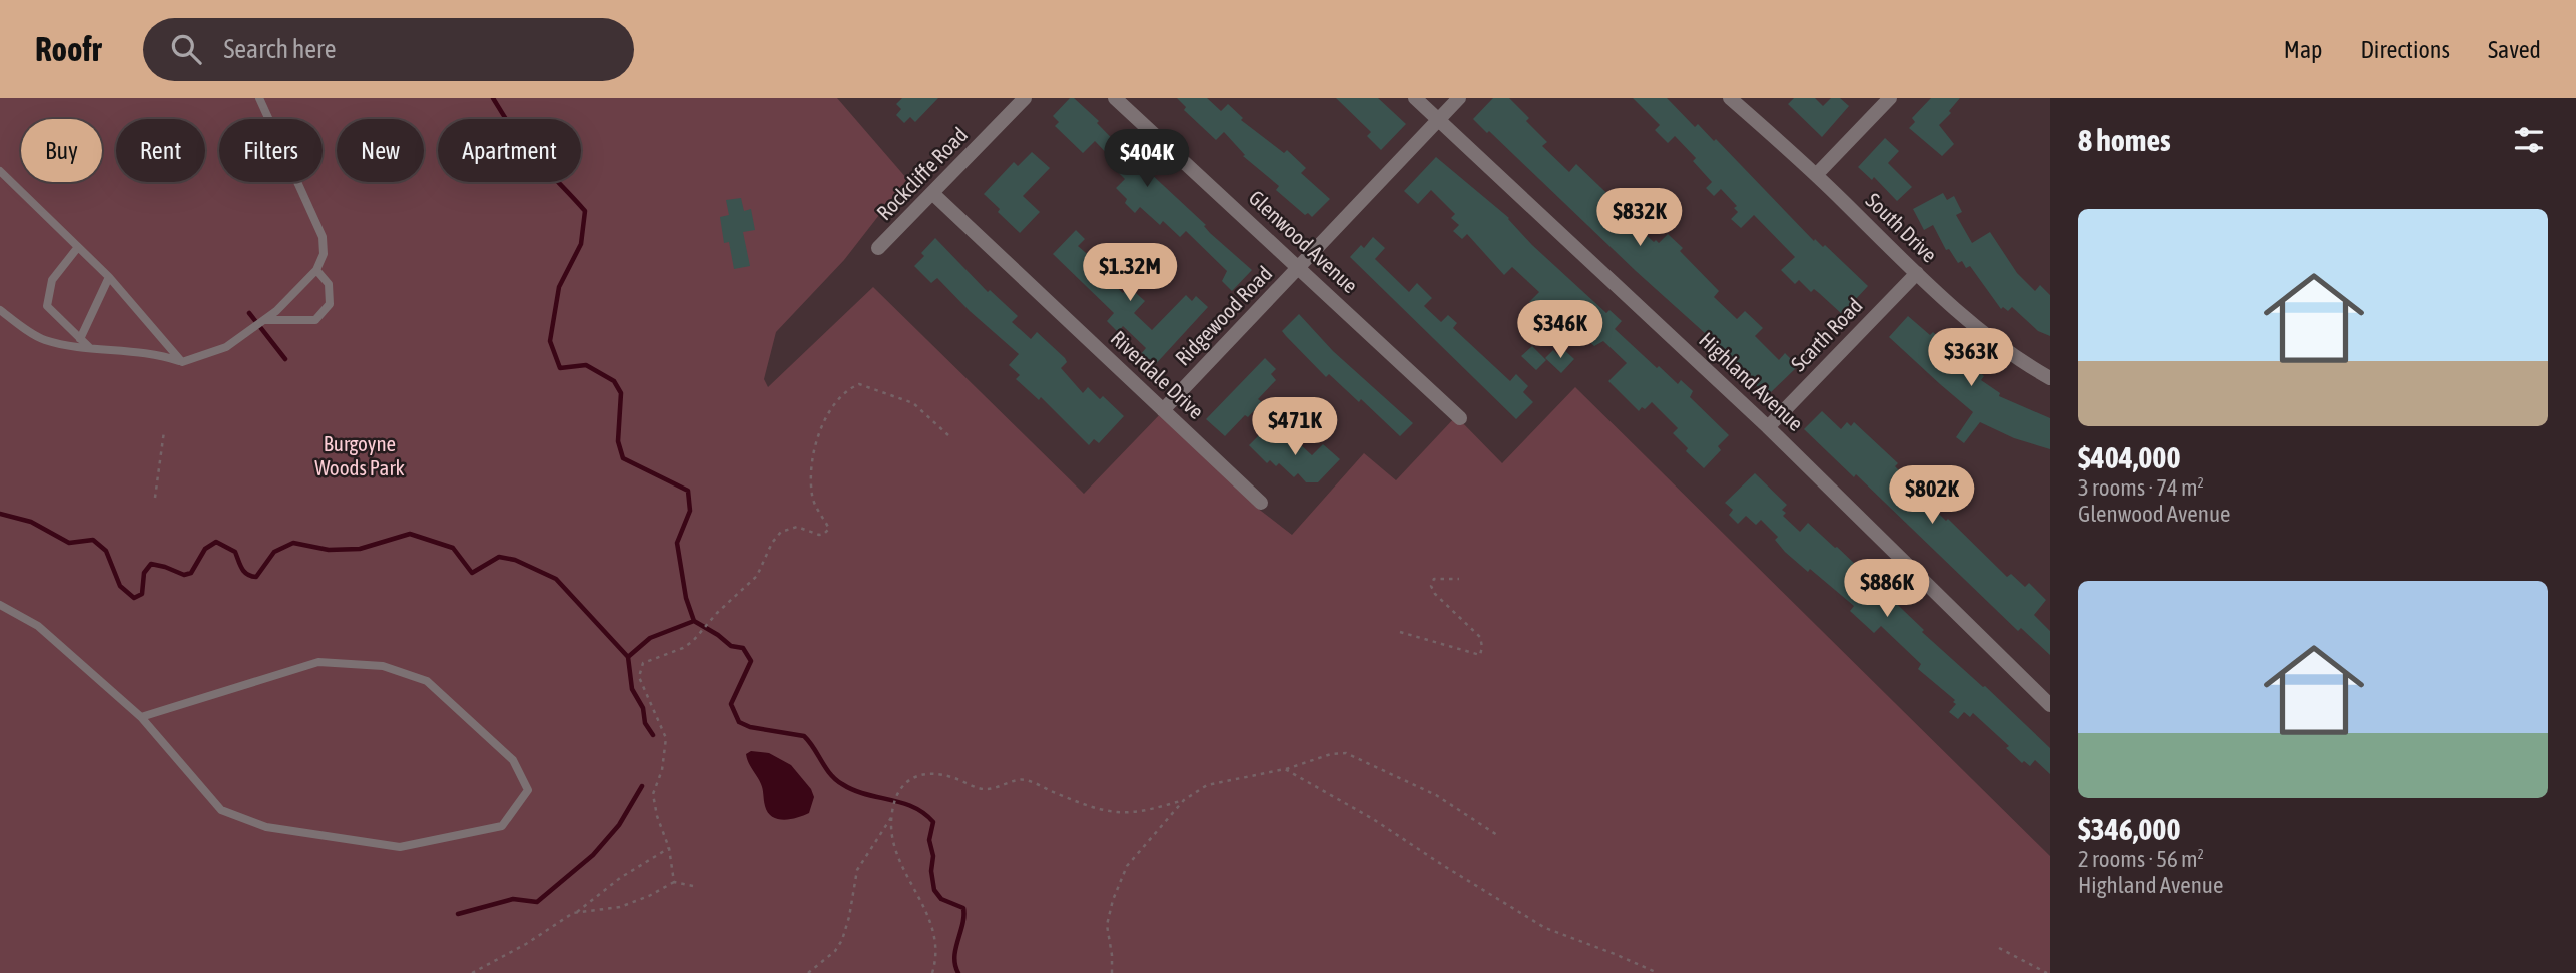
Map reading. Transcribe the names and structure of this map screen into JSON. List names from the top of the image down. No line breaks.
{"streets":{"street":["Rockcliffe Road","South Drive","Glenwood Avenue","Ridgewood Road","Scarth Road","Riverdale Drive","Highland Avenue"]},"crossings":[["Rockcliffe Road","Riverdale Drive"],["South Drive","Scarth Road"],["Glenwood Avenue","Ridgewood Road"],["Ridgewood Road","Riverdale Drive"],["Ridgewood Road","Highland Avenue"],["Scarth Road","Highland Avenue"]],"parks":["Burgoyne Woods Park"],"page":{"header":"Roofr","search":"Search here","nav":["Map","Directions","Saved"],"heading":"8 homes","chip":["Buy","Rent","Filters","New","Apartment"],"price":["$404K","$832K","$1.32M","$346K","$363K","$471K","$802K","$886K"],"list":[{"name":"$404,000","note":"3 rooms · 74 m² · Glenwood Avenue"},{"name":"$346,000","note":"2 rooms · 56 m² · Highland Avenue"}]}}
